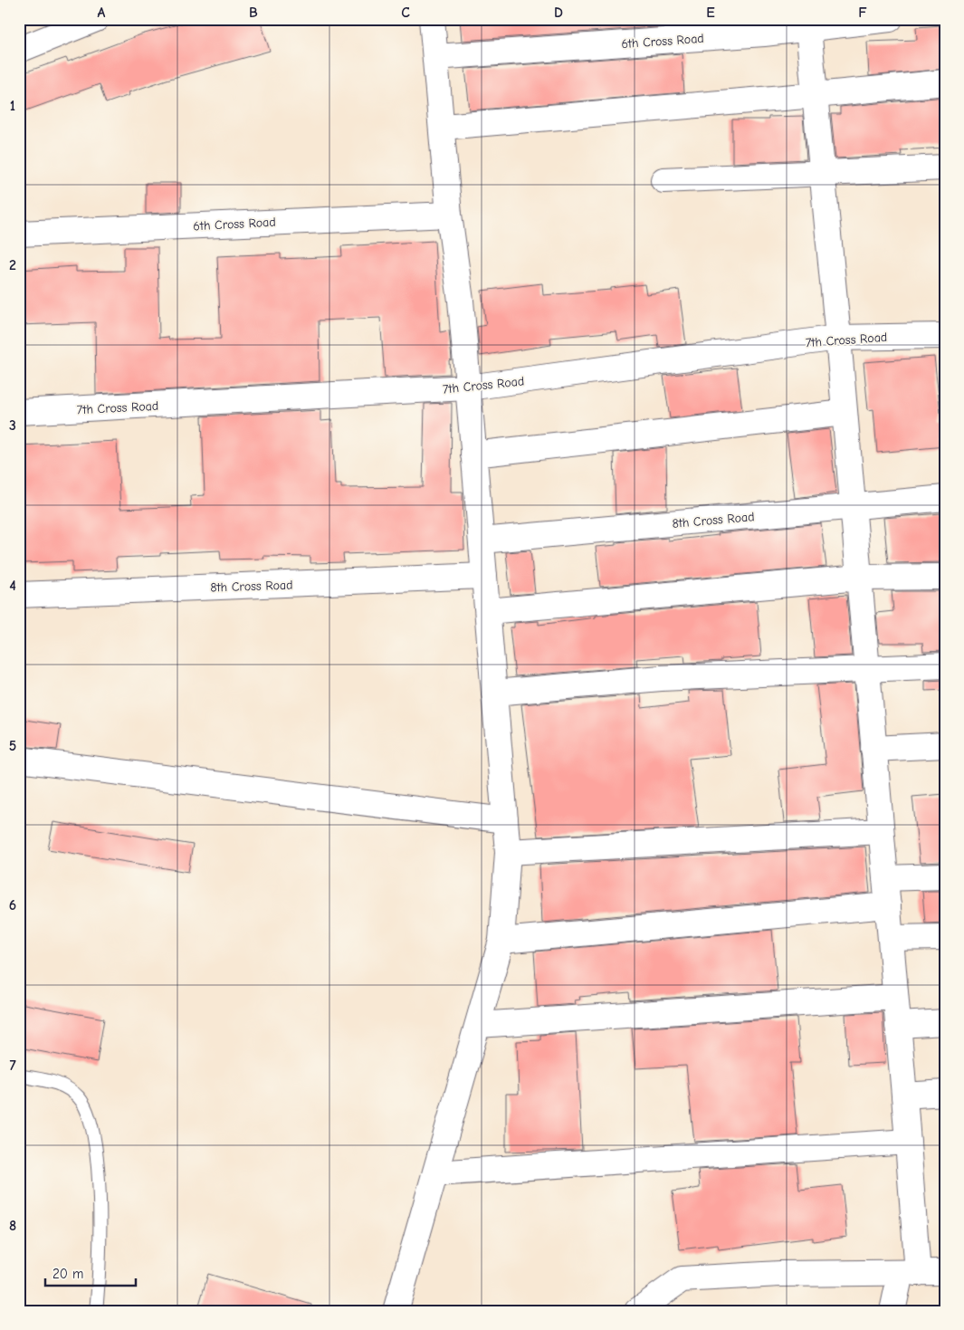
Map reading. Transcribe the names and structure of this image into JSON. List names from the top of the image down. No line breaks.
{"streets":{"street":["6th Cross Road","7th Cross Road","8th Cross Road"]},"scale_bar":"20 m","grid":{"columns":["A","B","C","D","E","F"],"rows":["1","2","3","4","5","6","7","8"]}}
